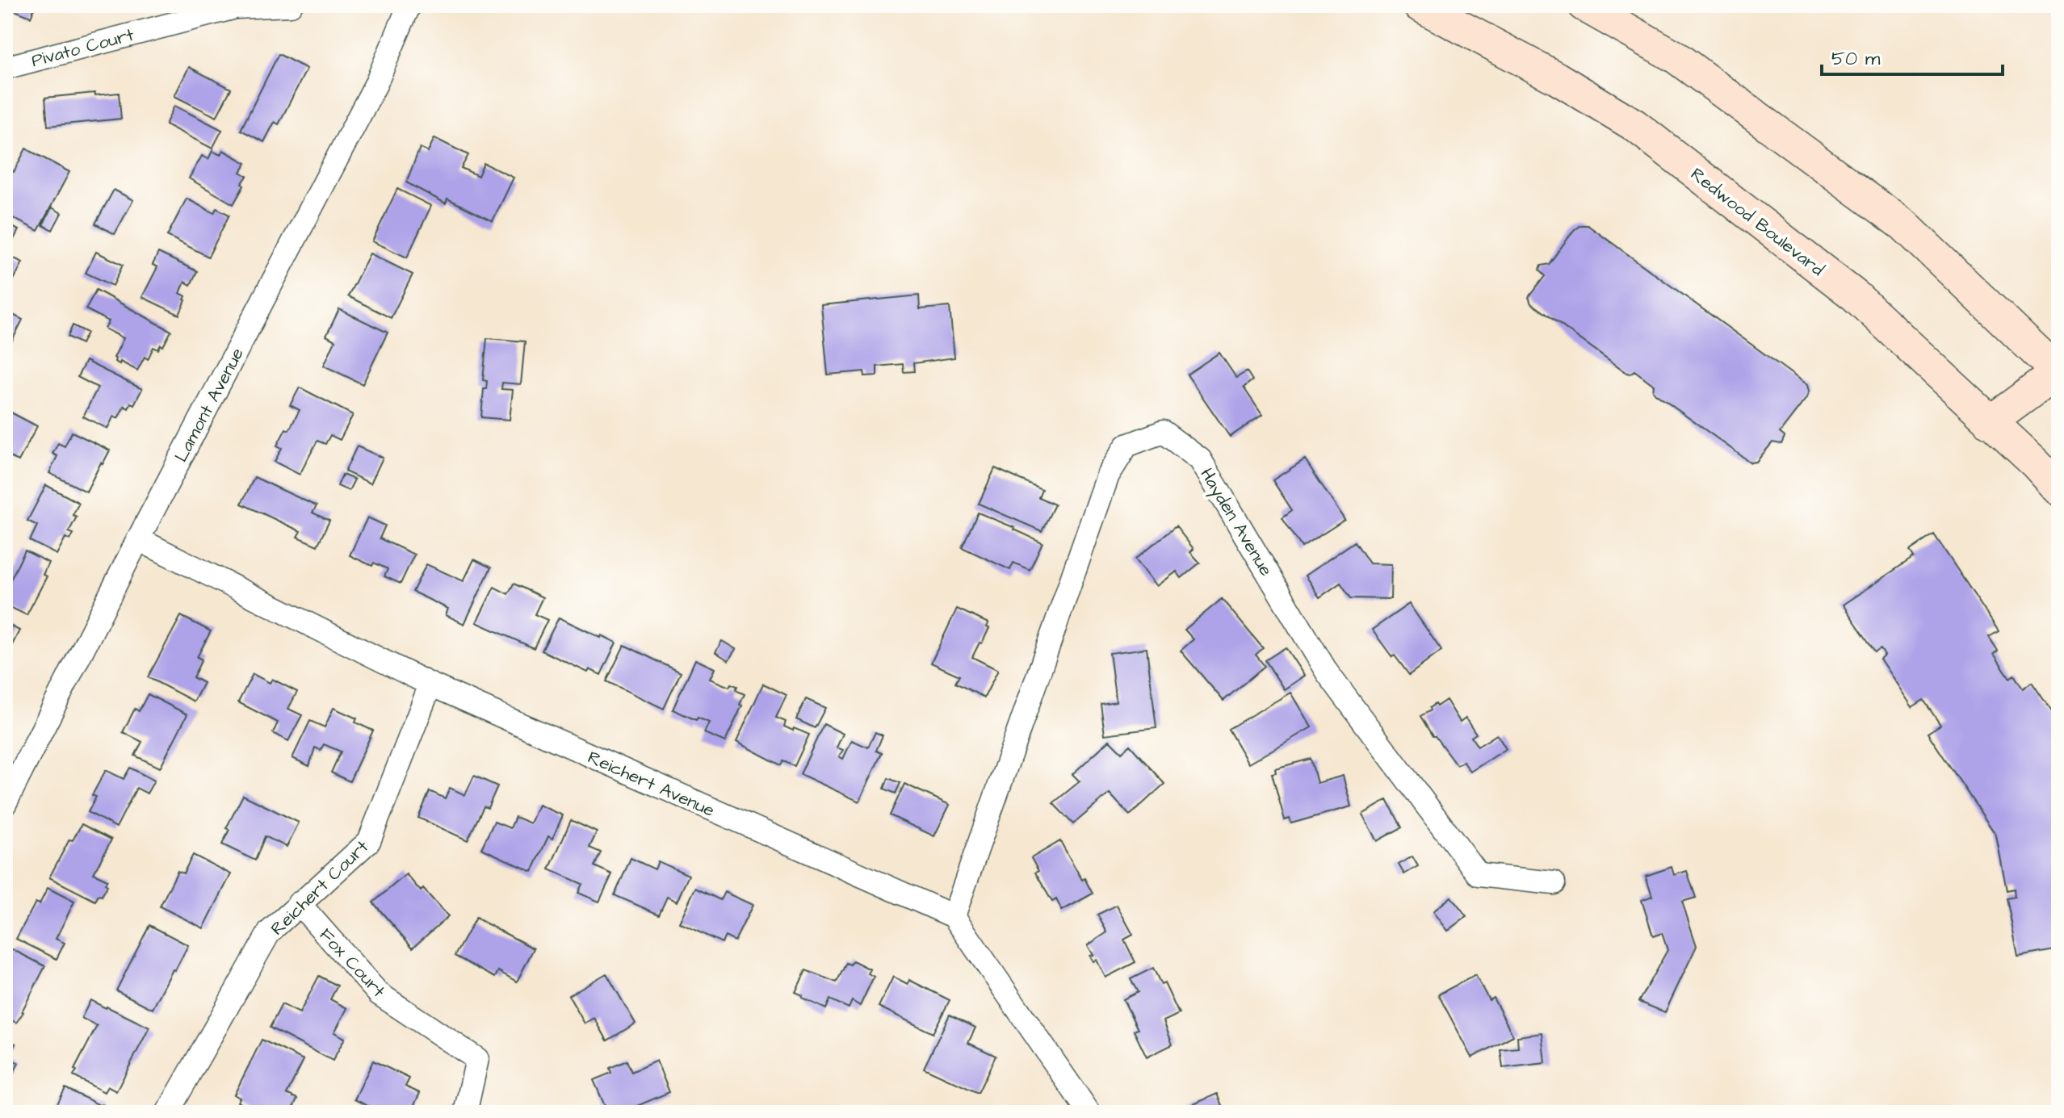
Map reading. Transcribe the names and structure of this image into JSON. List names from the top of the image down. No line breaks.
{"streets":{"main road":["Redwood Boulevard"],"street":["Pivato Court","Lamont Avenue","Hayden Avenue","Reichert Avenue","Reichert Court","Fox Court"]},"crossings":[["Lamont Avenue","Reichert Avenue"],["Hayden Avenue","Reichert Avenue"],["Reichert Avenue","Reichert Court"],["Reichert Court","Fox Court"]],"scale_bar":"50 m"}
